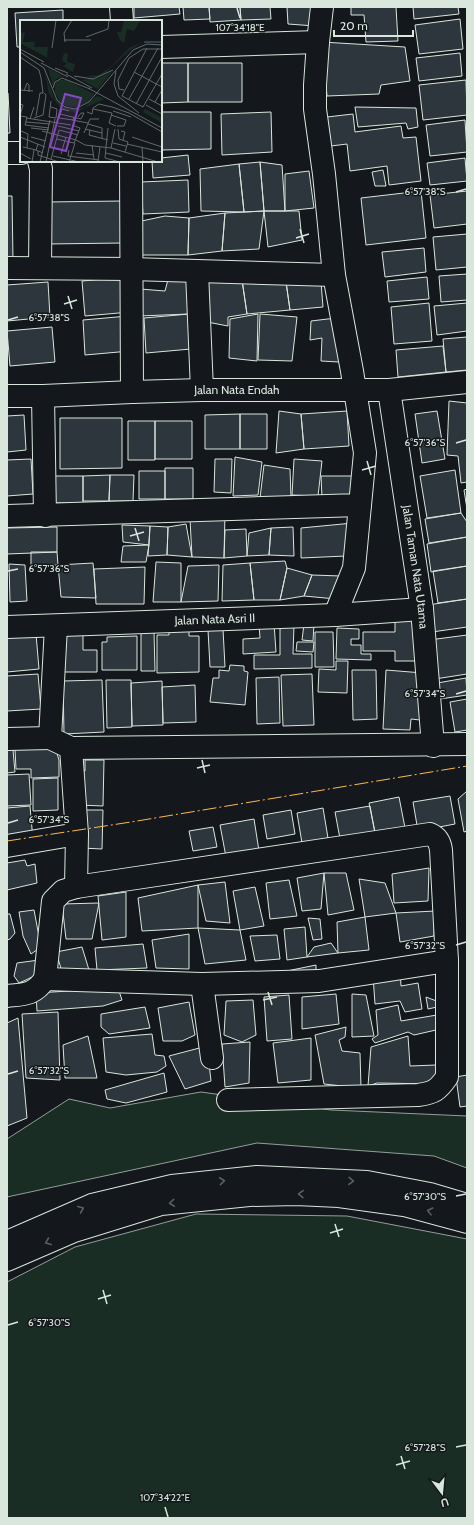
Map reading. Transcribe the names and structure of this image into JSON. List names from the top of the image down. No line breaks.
{"streets":{"main road":["Jalan Nata Endah","Jalan Taman Nata Utama","Jalan Nata Asri II"]},"crossings":[["Jalan Nata Endah","Jalan Taman Nata Utama"],["Jalan Taman Nata Utama","Jalan Nata Asri II"]],"scale_bar":"20 m","north":"bottom","coordinates":["107°34'18\"E","6°57'38\"S","6°57'36\"S","6°57'34\"S","6°57'32\"S","6°57'30\"S","6°57'28\"S","107°34'22\"E"]}
